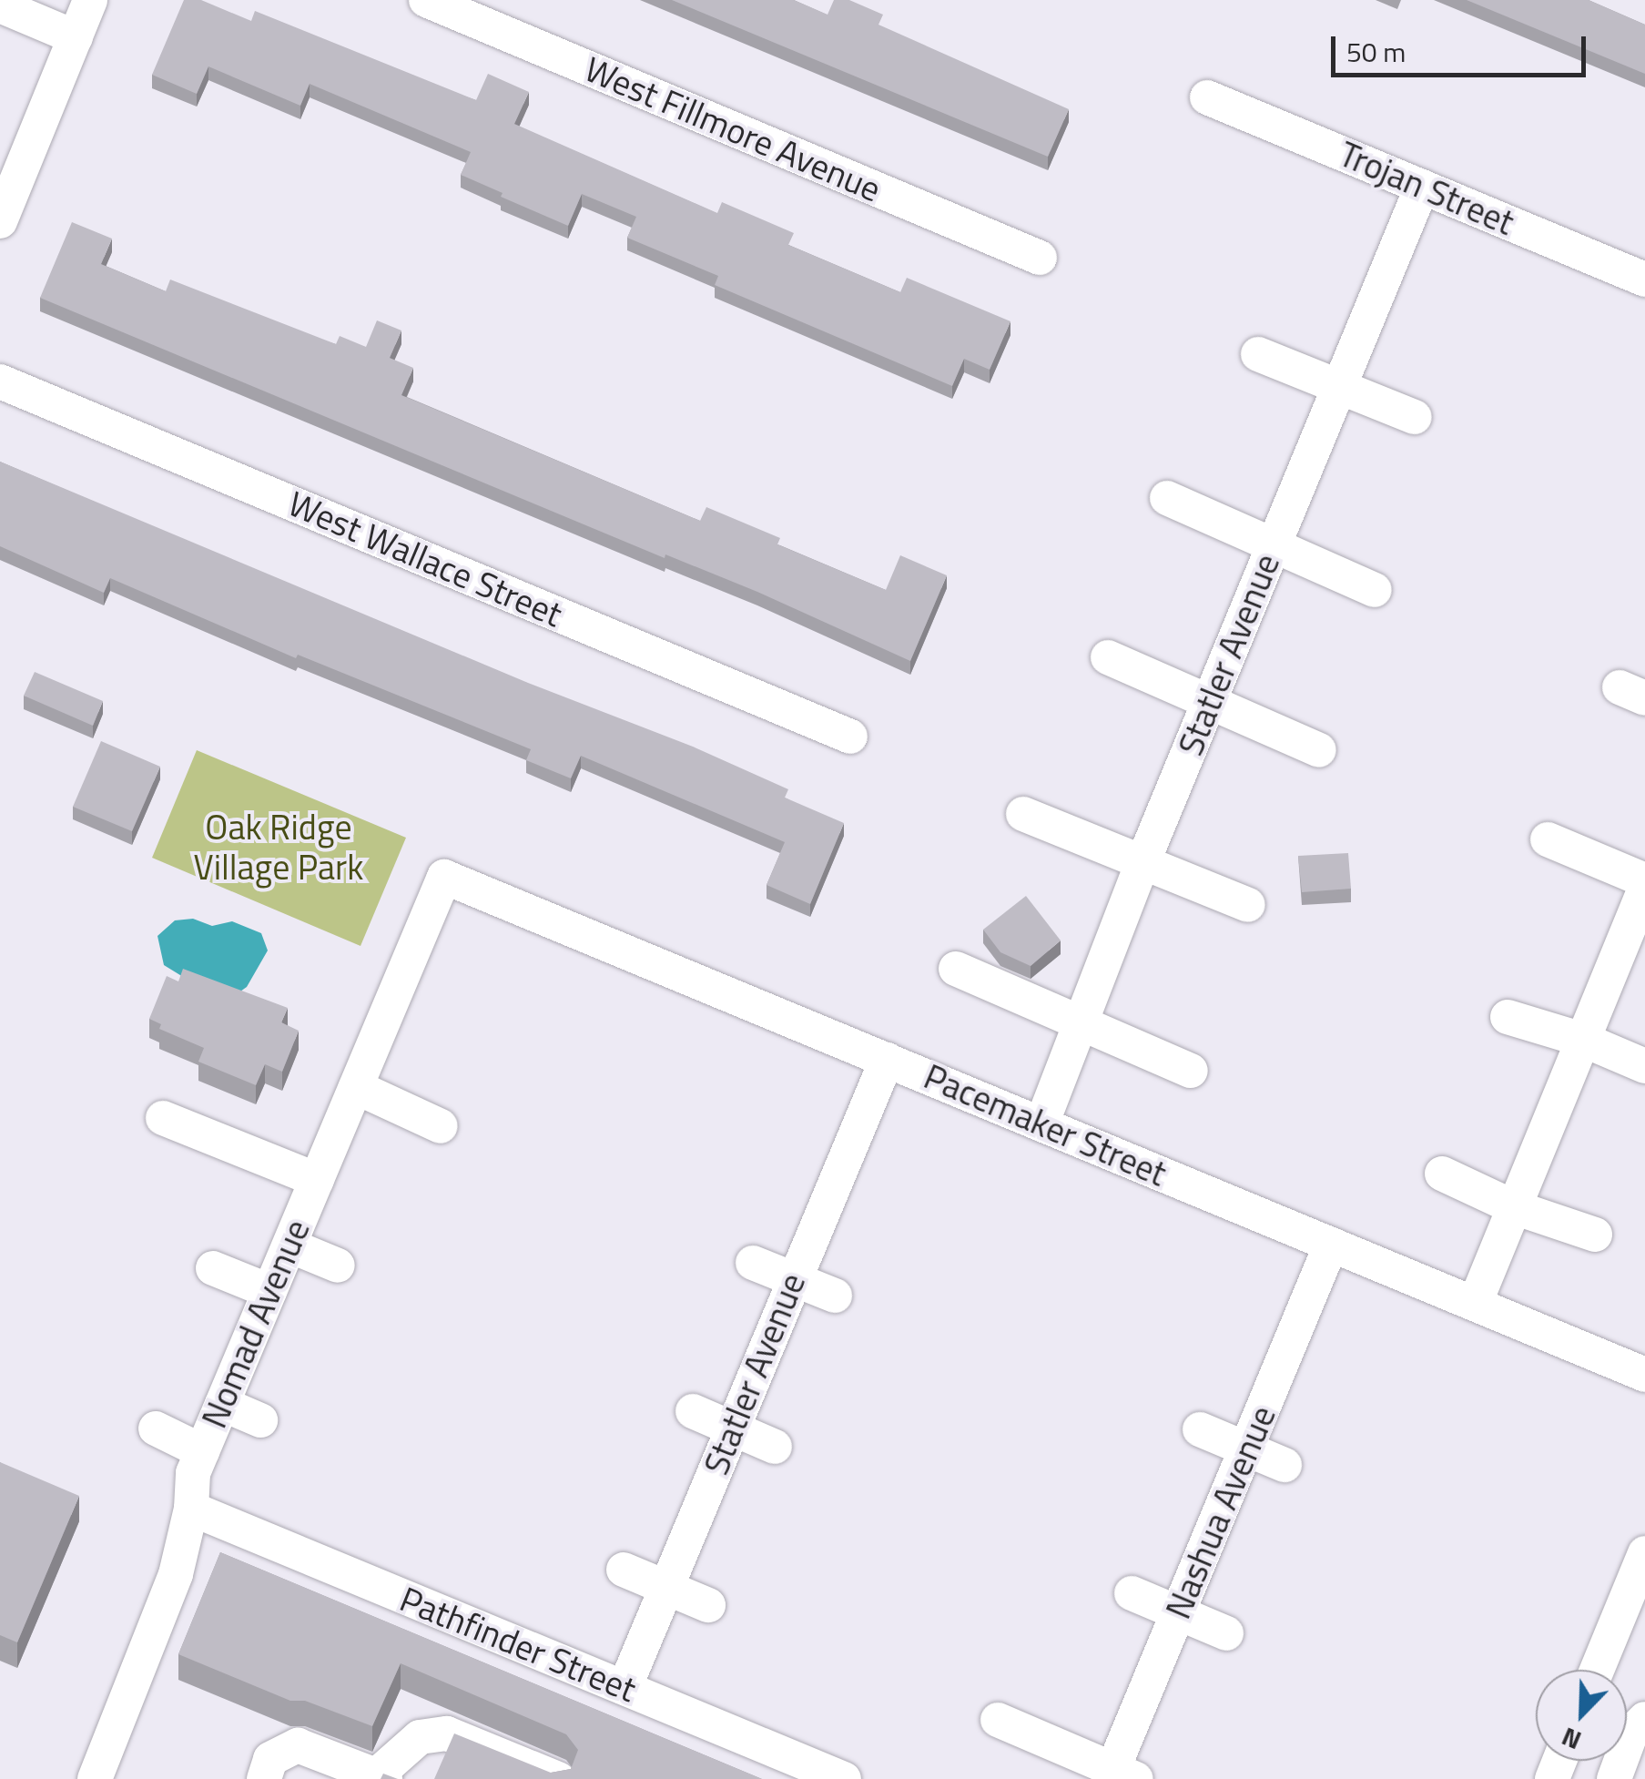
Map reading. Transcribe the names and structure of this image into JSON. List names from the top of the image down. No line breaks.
{"streets":{"street":["West Fillmore Avenue","Trojan Street","West Wallace Street","Statler Avenue","Pacemaker Street","Nomad Avenue","Nashua Avenue","Pathfinder Street"]},"crossings":[["Trojan Street","Statler Avenue"],["Statler Avenue","Pacemaker Street"],["Statler Avenue","Pathfinder Street"],["Pacemaker Street","Nomad Avenue"],["Pacemaker Street","Nashua Avenue"],["Nomad Avenue","Pathfinder Street"]],"parks":["Oak Ridge Village Park"],"scale_bar":"50 m","north":"bottom left"}
